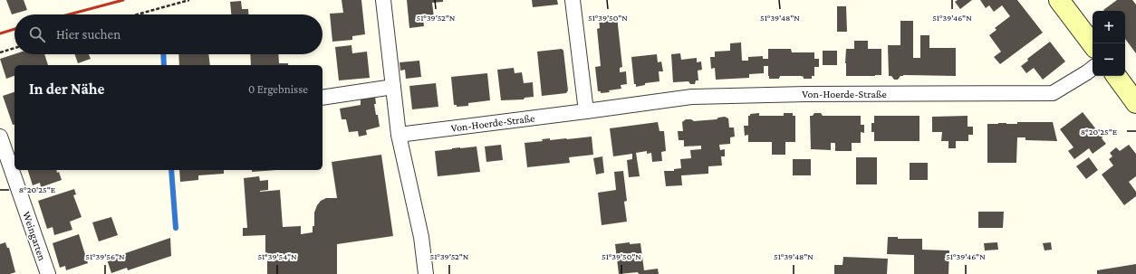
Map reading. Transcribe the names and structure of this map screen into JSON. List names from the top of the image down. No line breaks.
{"streets":{"street":["Von-Hoerde-Straße","Weingarten"]},"page":{"map_buttons":["+","−"],"search":"Hier suchen","heading":["In der Nähe","0 Ergebnisse"]},"coordinates":["51°39'52\"N","51°39'50\"N","51°39'48\"N","51°39'46\"N","8°20'25\"E","51°39'56\"N","51°39'54\"N"]}
